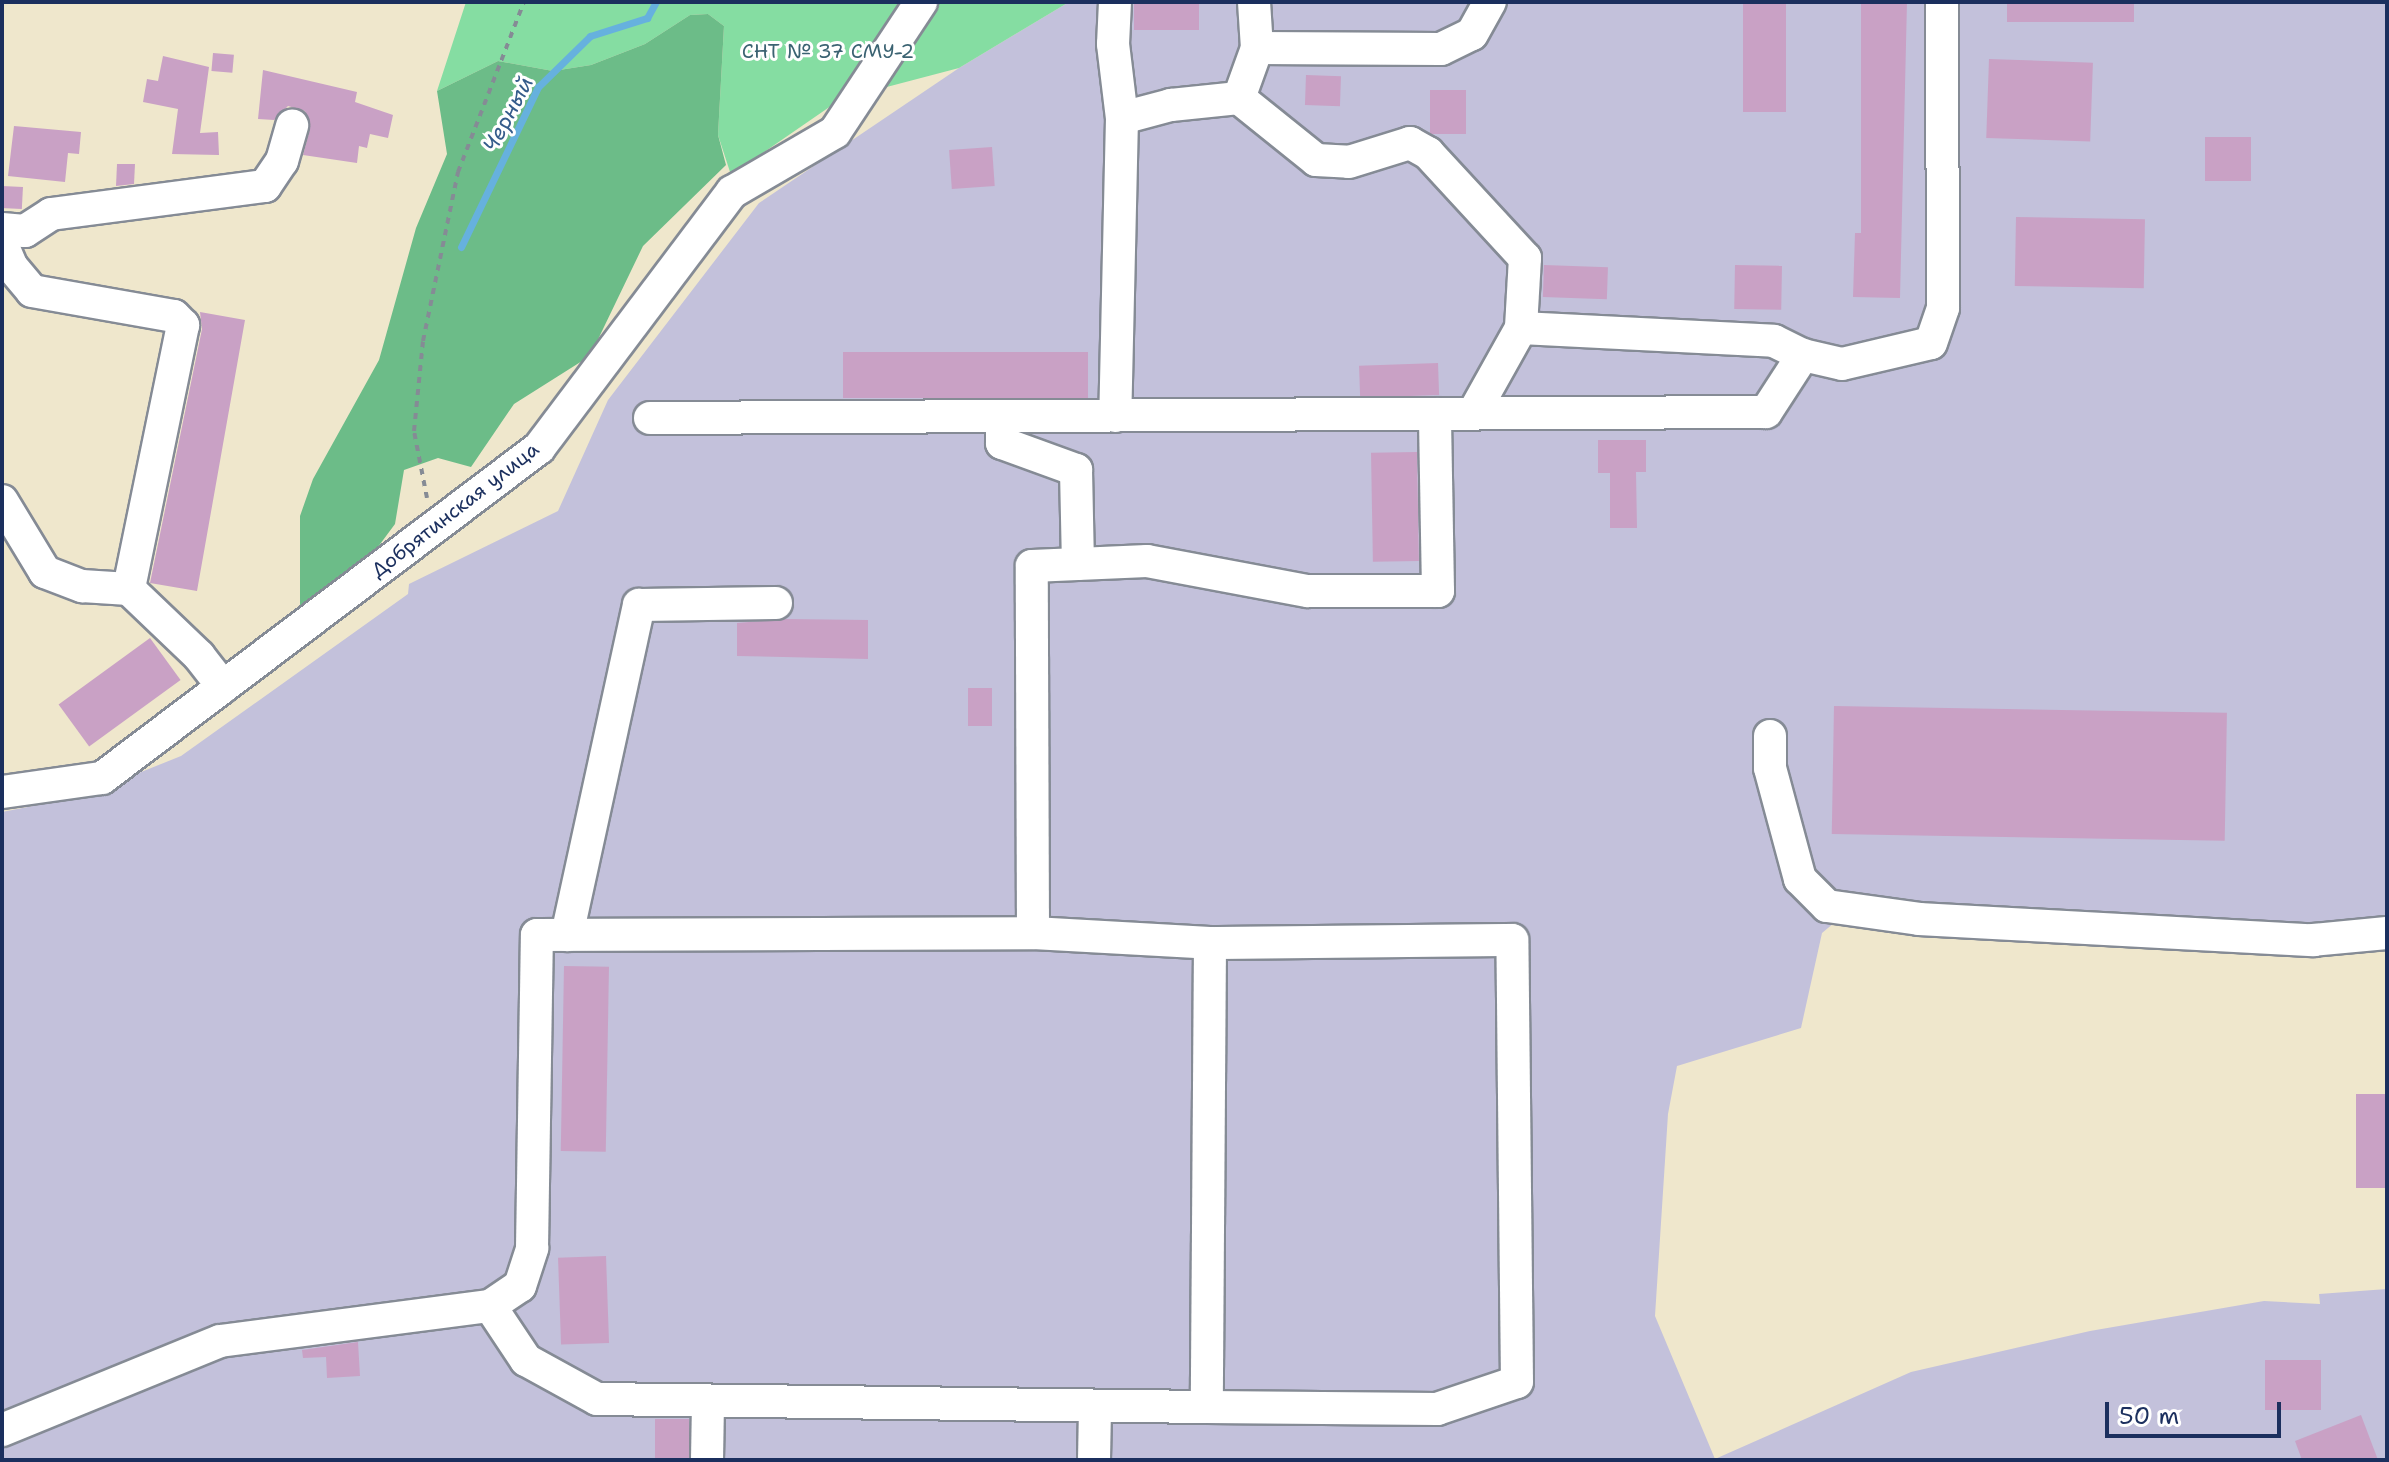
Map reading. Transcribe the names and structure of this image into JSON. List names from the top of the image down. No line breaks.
{"streets":{"street":["Добрятинская улица"]},"water":["Черный"],"parks":["СНТ № 37 СМУ-2"],"scale_bar":"50 m"}
